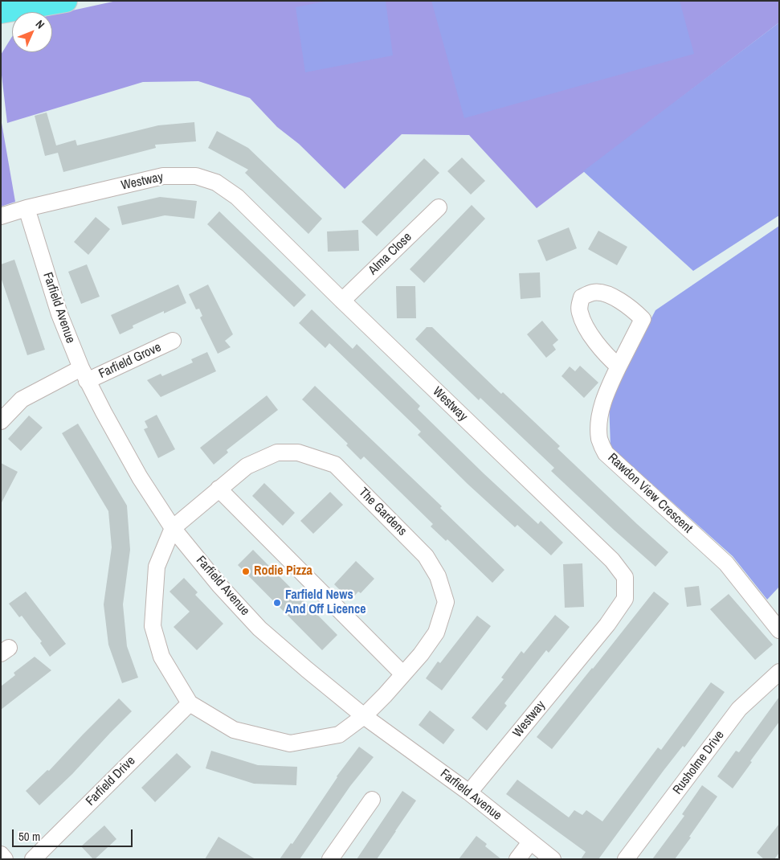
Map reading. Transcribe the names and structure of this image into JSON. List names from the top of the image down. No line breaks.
{"streets":{"street":["Westway","Alma Close","Farfield Avenue","Farfield Grove","Rawdon View Crescent","The Gardens","Rusholme Drive","Farfield Drive"]},"crossings":[["Westway","Alma Close"],["Westway","Farfield Avenue"],["Farfield Avenue","Farfield Grove"],["Farfield Avenue","The Gardens"],["The Gardens","Farfield Drive"]],"places":["Rodie Pizza","Farfield News And Off Licence"],"scale_bar":"50 m","north":"top right"}
